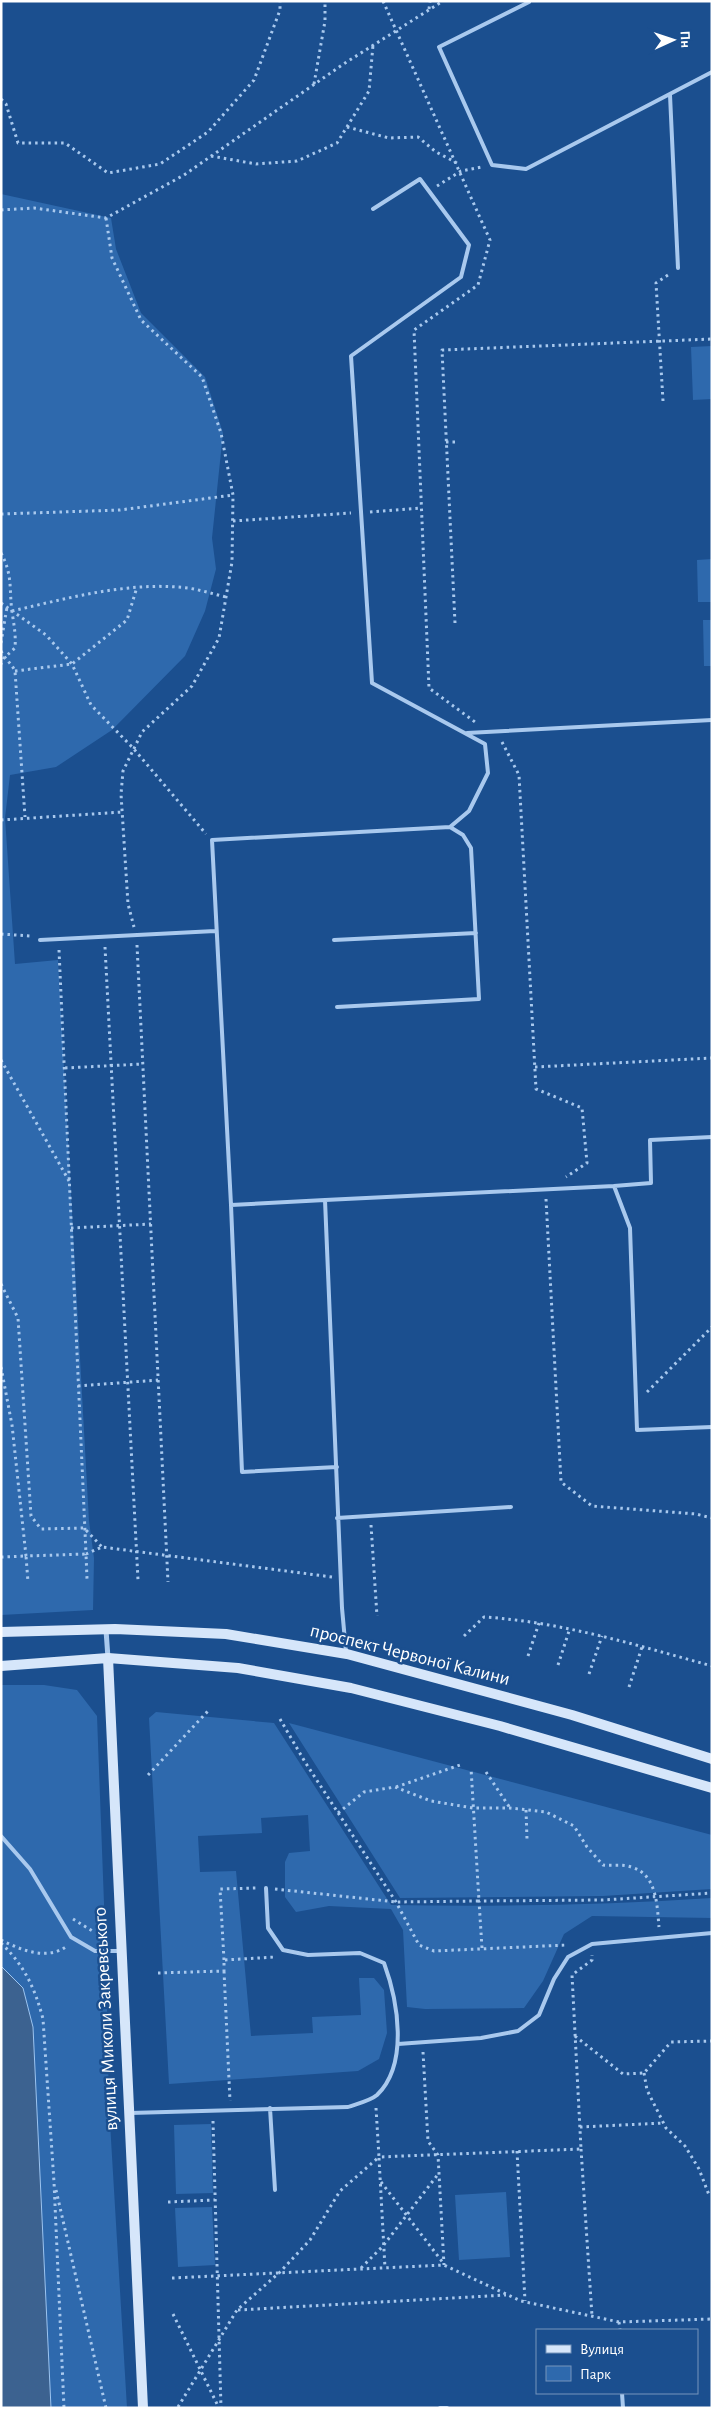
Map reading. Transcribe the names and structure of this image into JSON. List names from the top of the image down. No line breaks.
{"streets":{"main road":["проспект Червоної Калини","вулиця Миколи Закревського"]},"crossings":[["проспект Червоної Калини","вулиця Миколи Закревського"]],"legend":["Вулиця","Парк"],"north":"right"}
